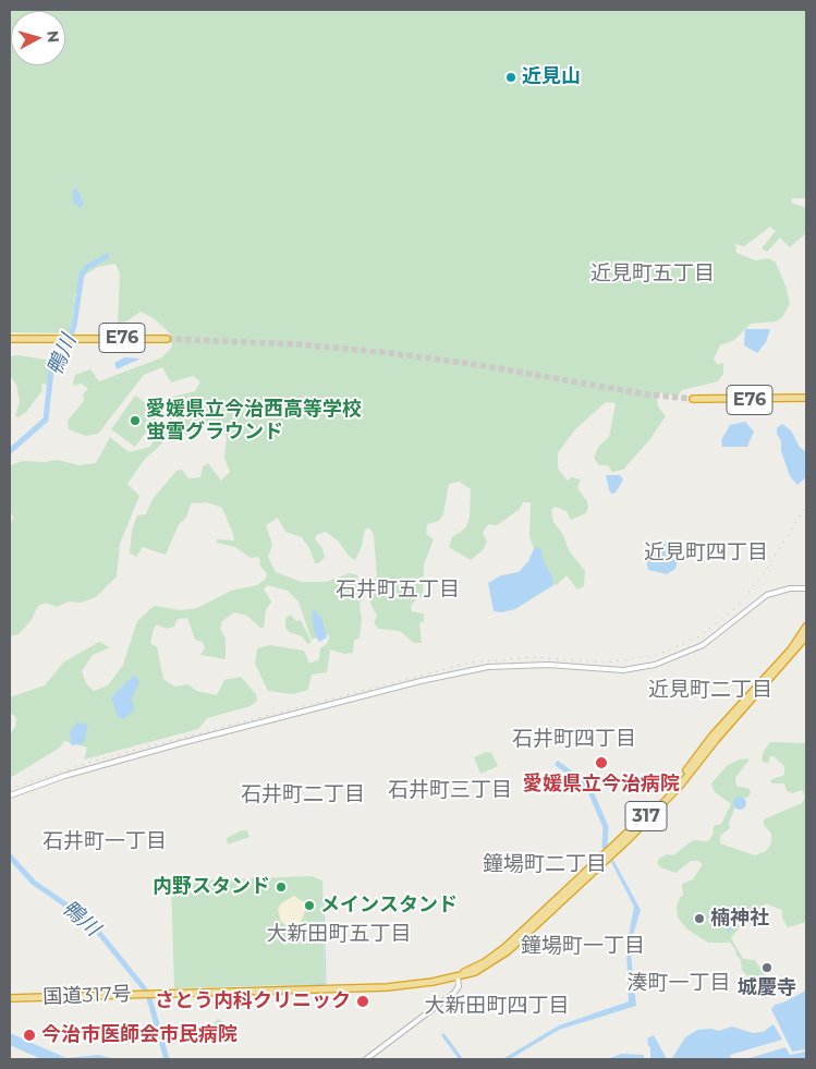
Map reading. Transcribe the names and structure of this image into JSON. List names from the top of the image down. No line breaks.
{"streets":{"highway":["E76","317","国道317号"]},"districts":["近見町五丁目","近見町四丁目","石井町五丁目","近見町二丁目","石井町四丁目","石井町三丁目","石井町二丁目","石井町一丁目","鐘場町二丁目","大新田町五丁目","鐘場町一丁目","湊町一丁目","大新田町四丁目"],"water":["鴨川"],"places":["近見山","愛媛県立今治西高等学校 蛍雪グラウンド","愛媛県立今治病院","内野スタンド","メインスタンド","楠神社","城慶寺","さとう内科クリニック","今治市医師会市民病院"],"north":"right"}
